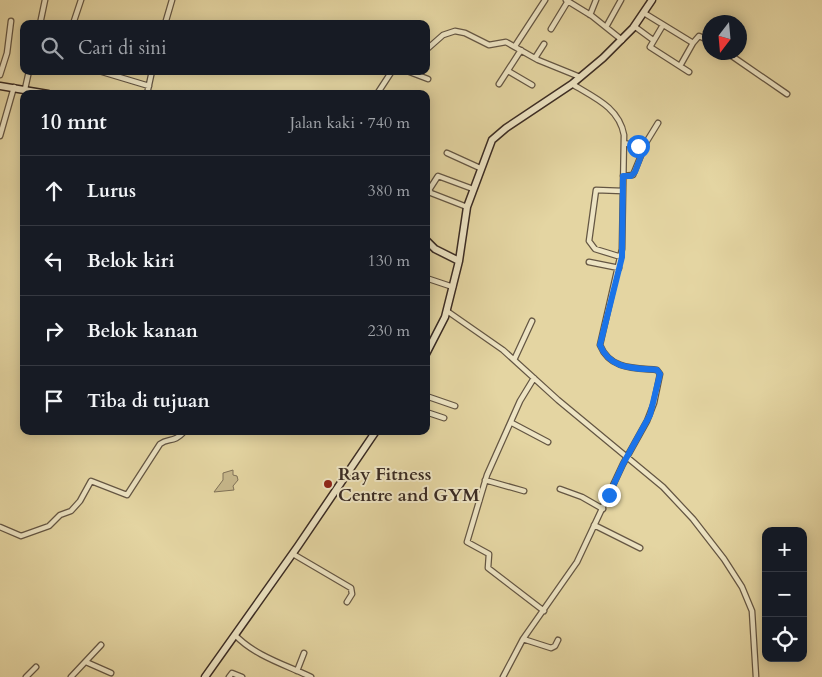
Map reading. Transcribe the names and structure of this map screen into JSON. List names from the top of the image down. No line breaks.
{"places":["Ray Fitness Centre and GYM"],"north":"bottom","page":{"search":"Cari di sini","heading":["10 mnt","Jalan kaki · 740 m"],"list":[["Lurus","380 m"],["Belok kiri","130 m"],["Belok kanan","230 m"],"Tiba di tujuan"],"map_buttons":["+","−"]}}
